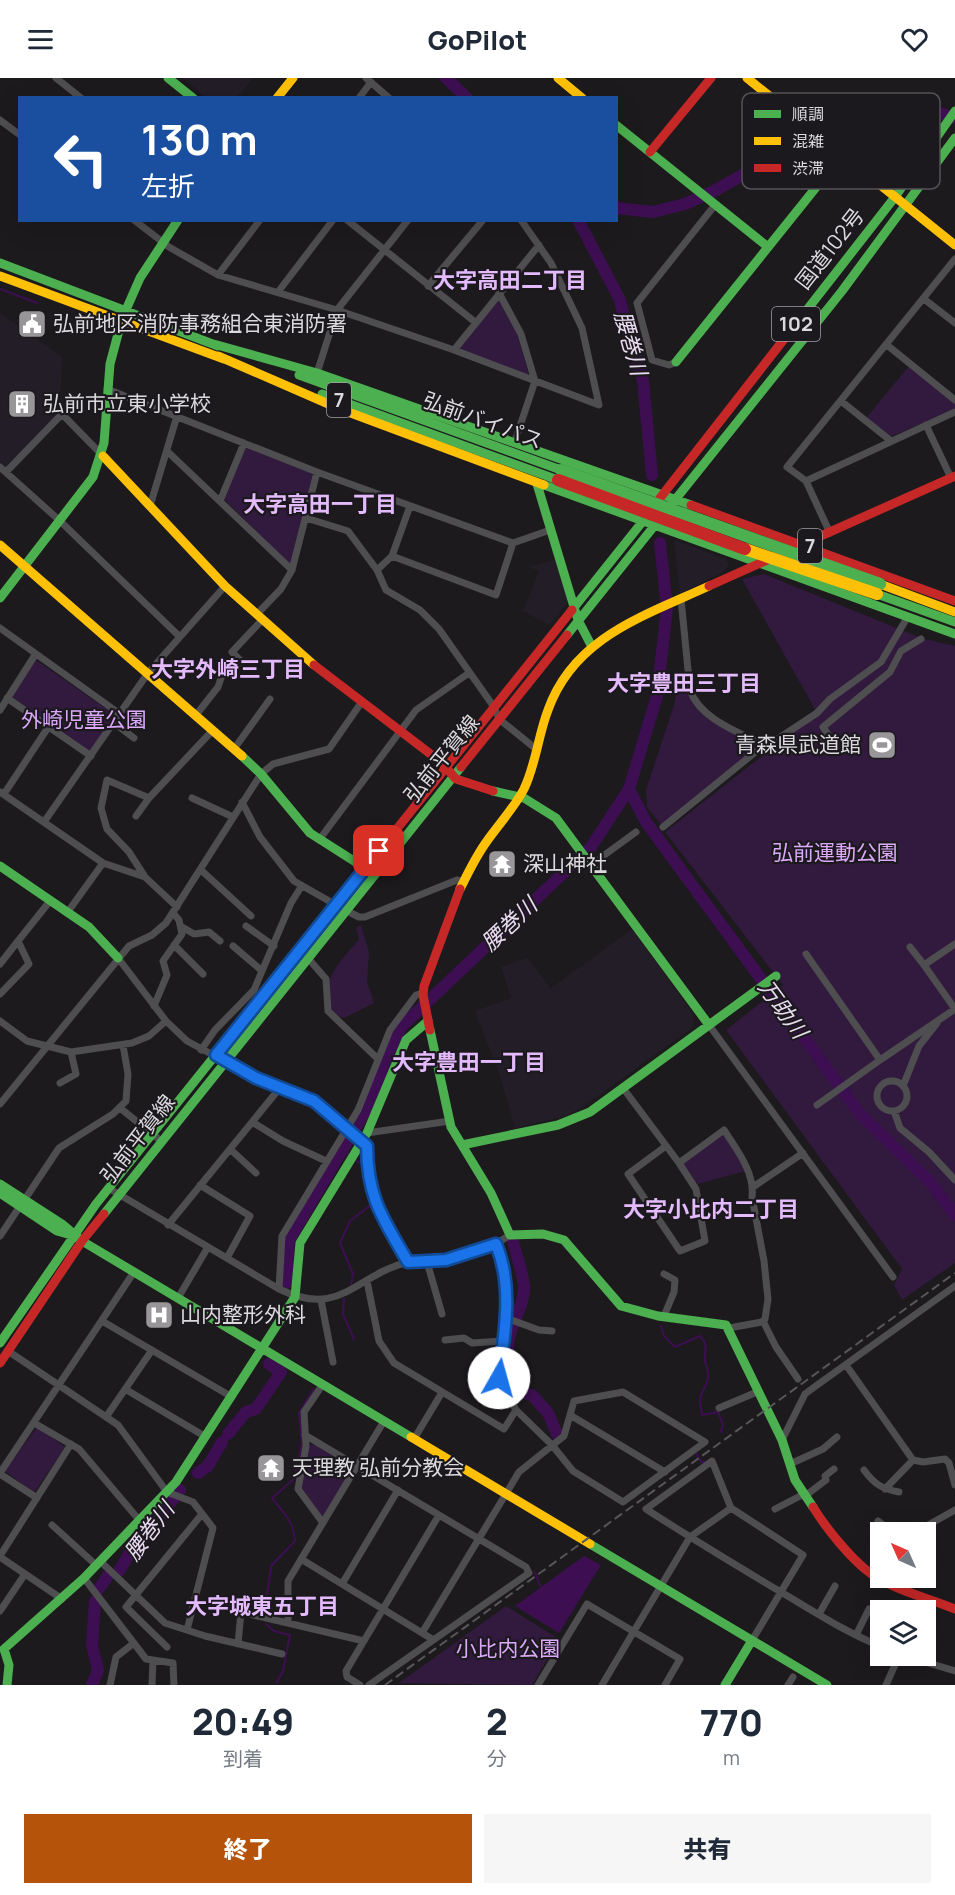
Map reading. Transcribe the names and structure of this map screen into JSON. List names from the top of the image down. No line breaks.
{"streets":{"main road":["国道102号","102","7","弘前バイパス","弘前平賀線"]},"crossings":[["国道102号","7"],["国道102号","弘前平賀線"],["7","弘前バイパス"],["7","弘前平賀線"]],"districts":["大字高田二丁目","大字高田一丁目","大字外崎三丁目","大字豊田三丁目","大字豊田一丁目","大字小比内二丁目","大字城東五丁目"],"water":["腰巻川","万助川"],"parks":["外崎児童公園","弘前運動公園","小比内公園"],"places":{"public building":["弘前地区消防事務組合東消防署"],"building":["弘前市立東小学校"],"sports":["青森県武道館"],"temple":["深山神社","天理教 弘前分教会"],"hospital":["山内整形外科"]},"legend":["順調","混雑","渋滞"],"north":"top left","page":{"header":"GoPilot","turn":["130 m","左折"],"eta":["20:49","到着","2","分","770","m"],"buttons":["終了","共有"]}}
